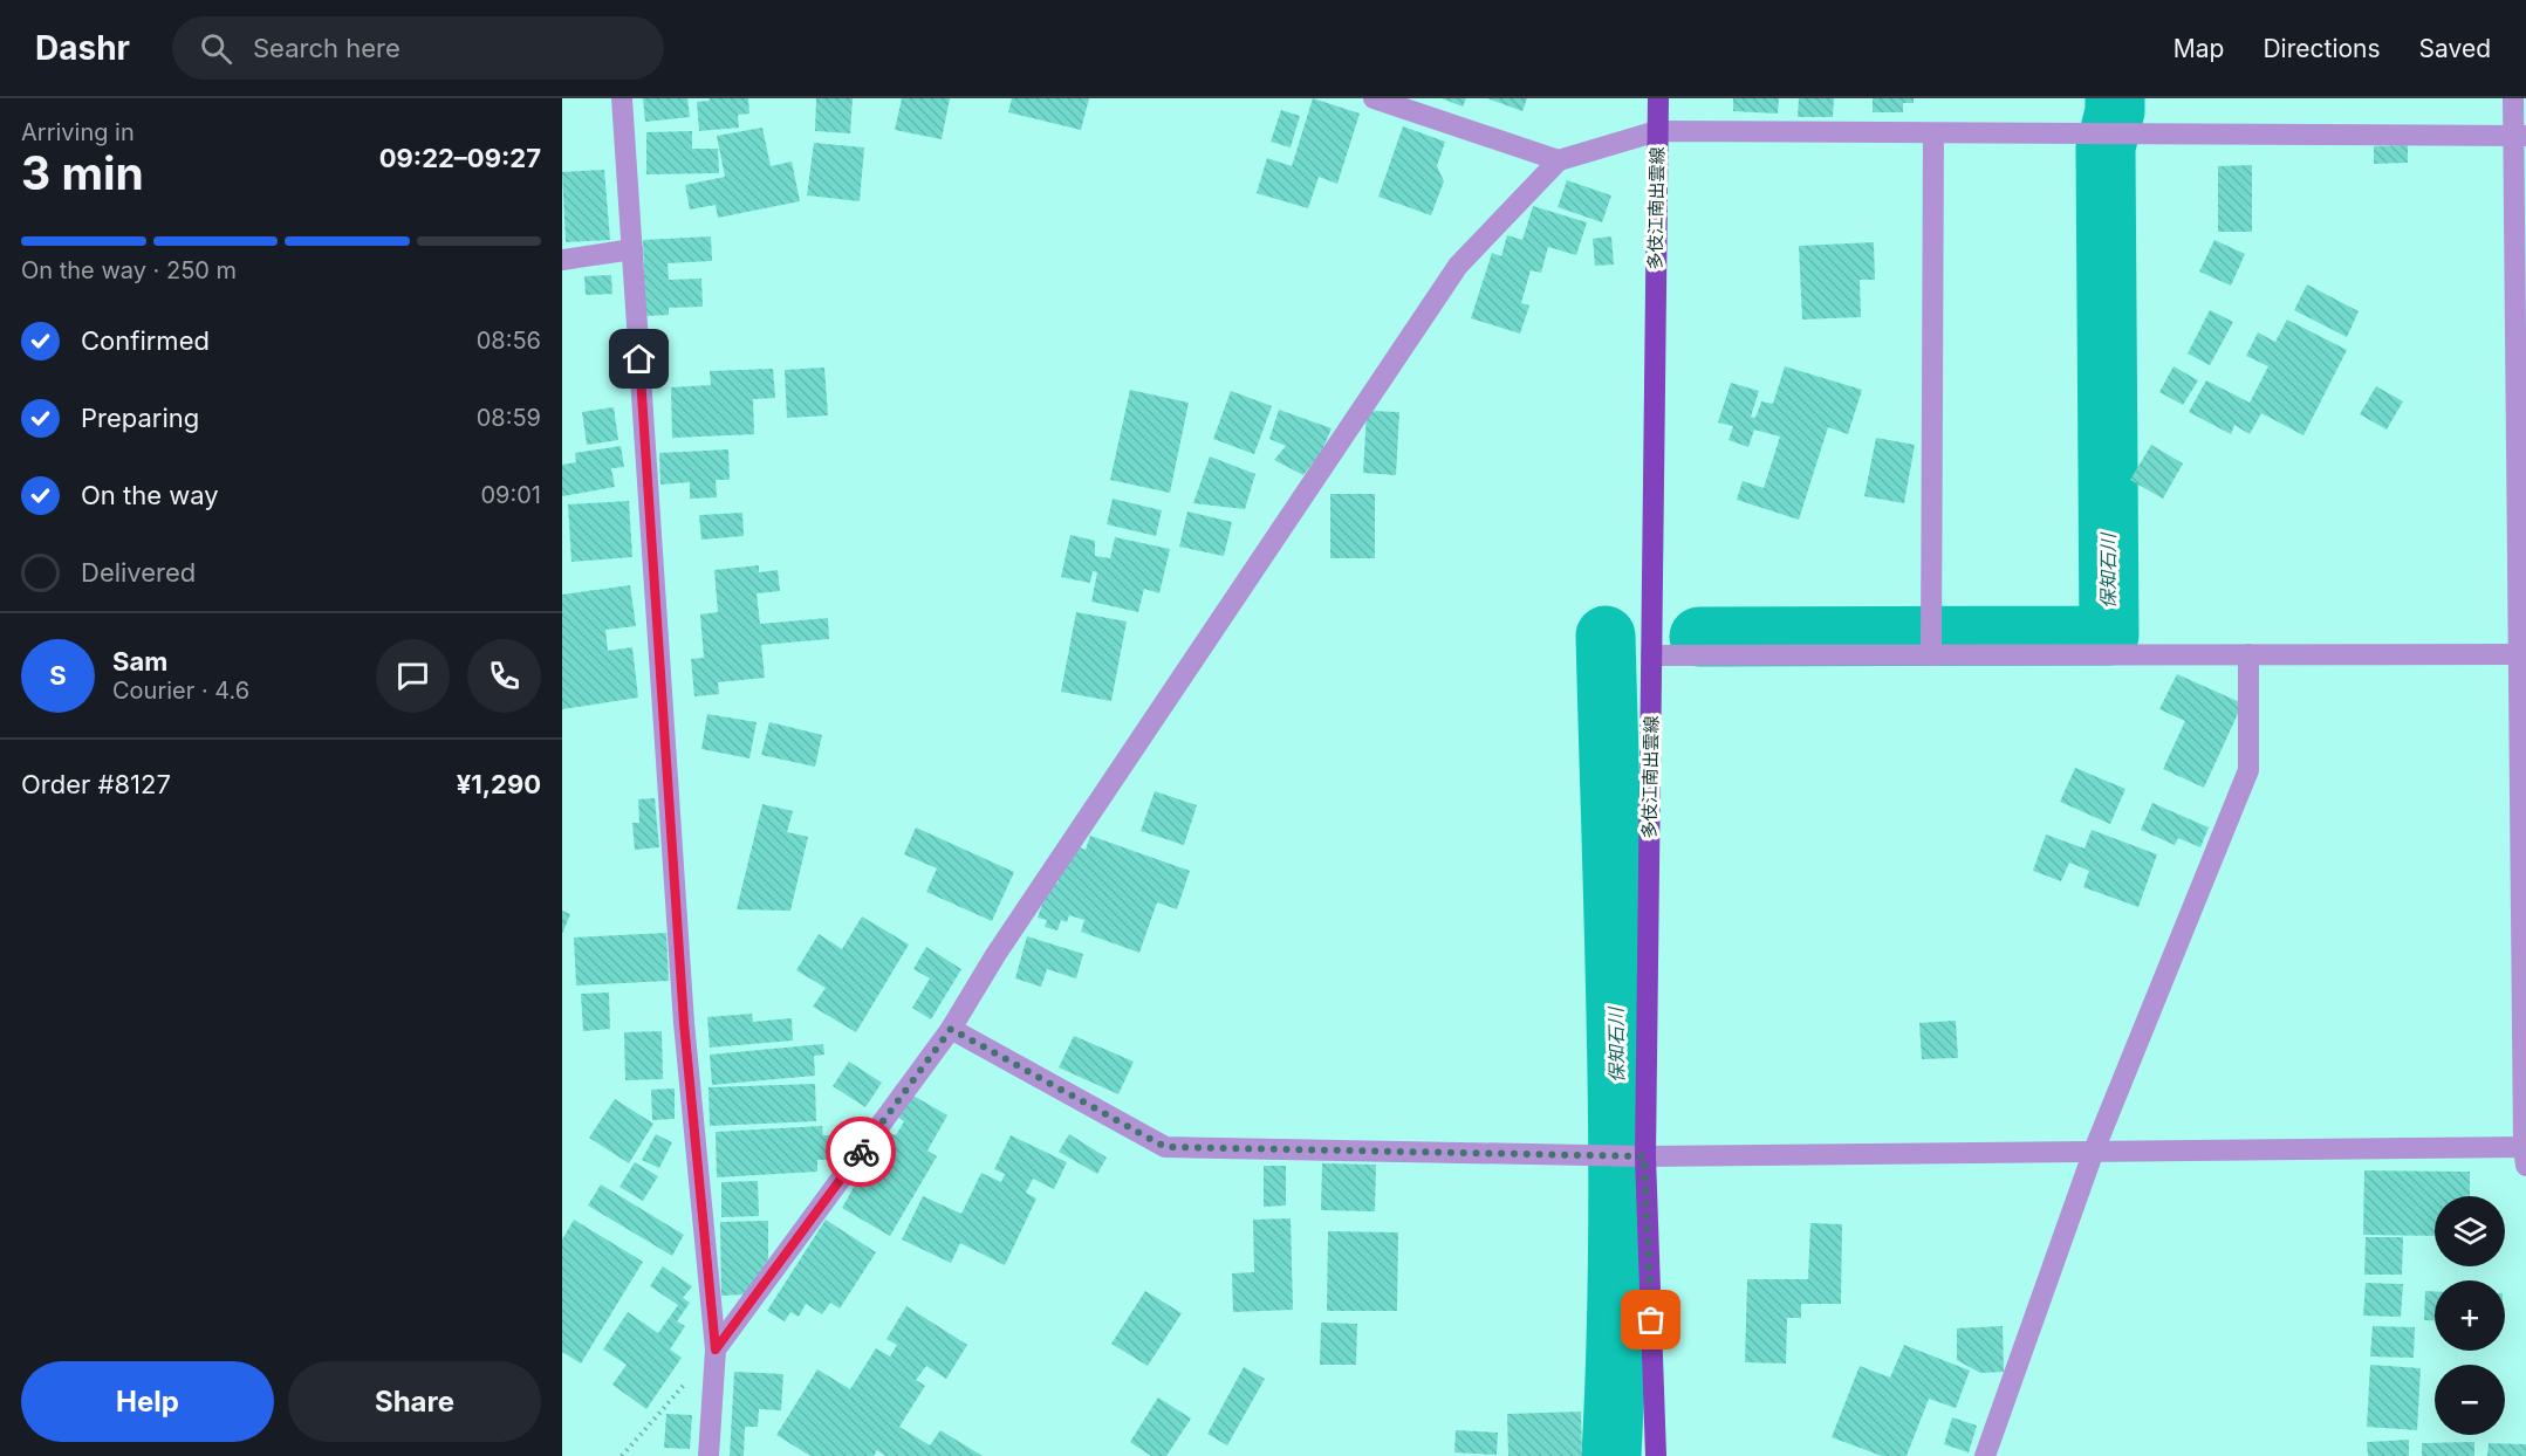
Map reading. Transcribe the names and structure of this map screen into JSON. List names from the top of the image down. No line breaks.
{"streets":{"main road":["多伎江南出雲線"]},"water":["保知石川"],"page":{"header":"Dashr","search":"Search here","nav":["Map","Directions","Saved"],"heading":["3 min","Arriving in","09:22–09:27"],"panel":["Sam","Courier · 4.6","Order #8127","¥1,290"],"bar":"On the way · 250 m","list":[["Confirmed","08:56"],["Preparing","08:59"],["On the way","09:01"],"Delivered"],"round":"S","map_buttons":["+","−"],"buttons":["Help","Share"]}}
